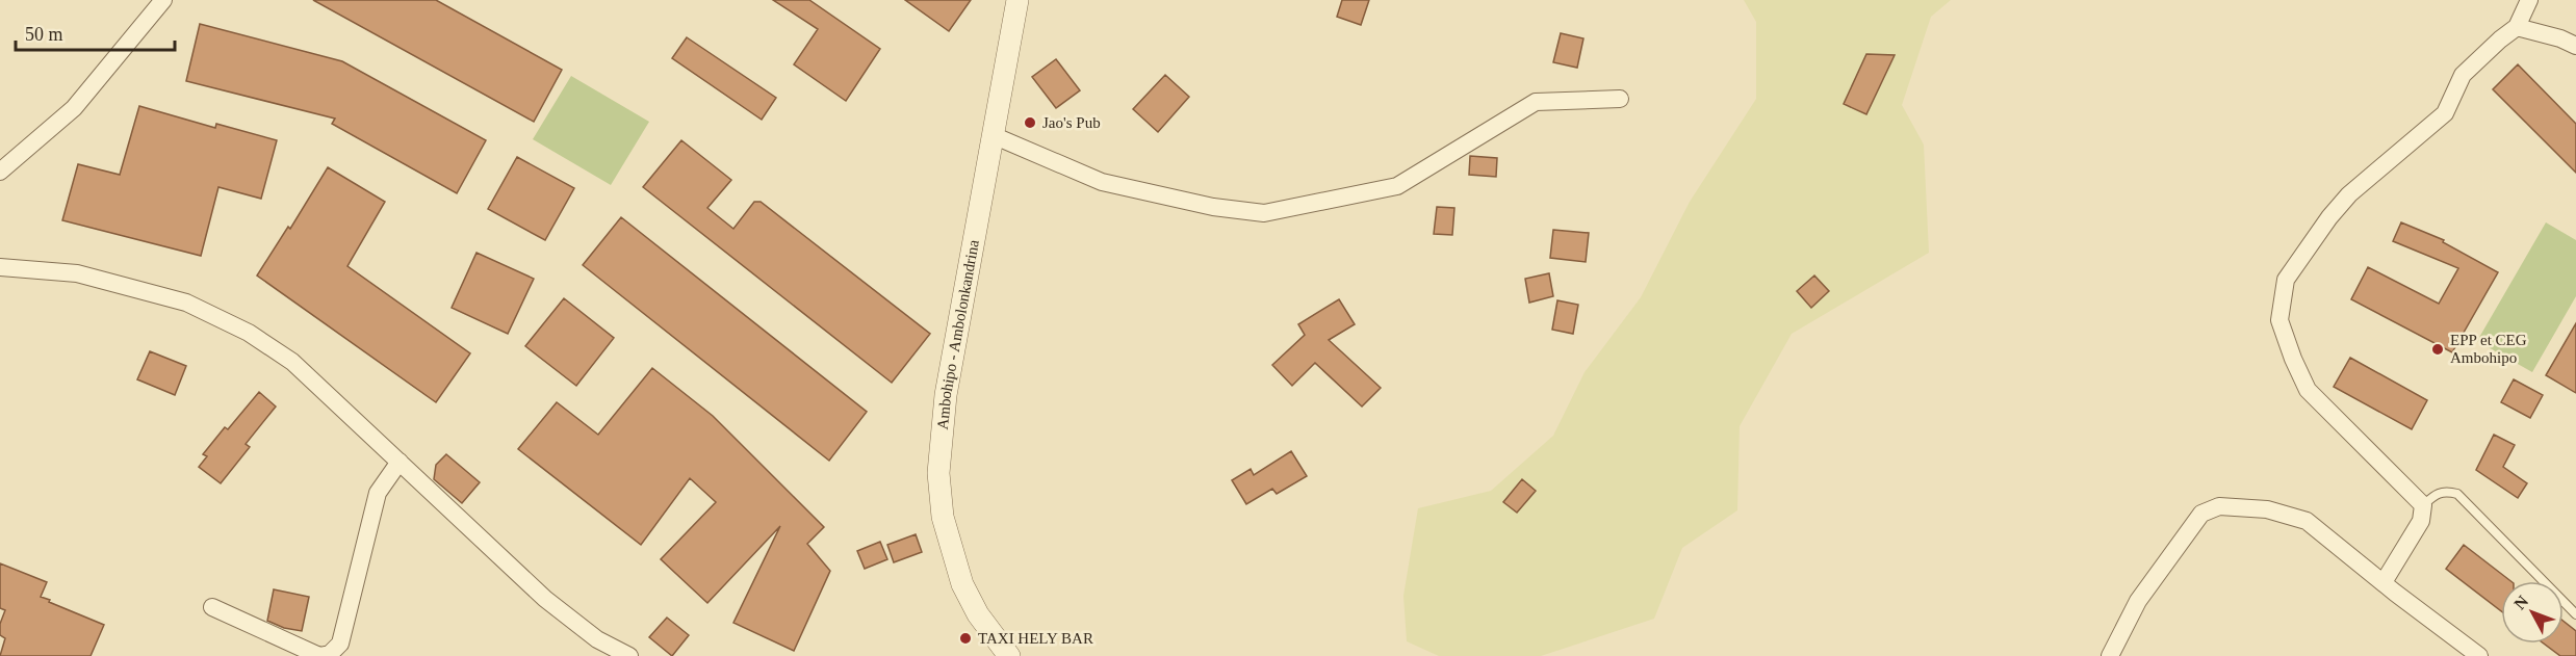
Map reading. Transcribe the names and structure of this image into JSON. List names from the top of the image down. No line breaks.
{"streets":{"street":["Ambohipo - Ambolonkandrina"]},"places":["Jao's Pub","EPP et CEG Ambohipo","TAXI HELY BAR"],"scale_bar":"50 m","north":"top left"}
